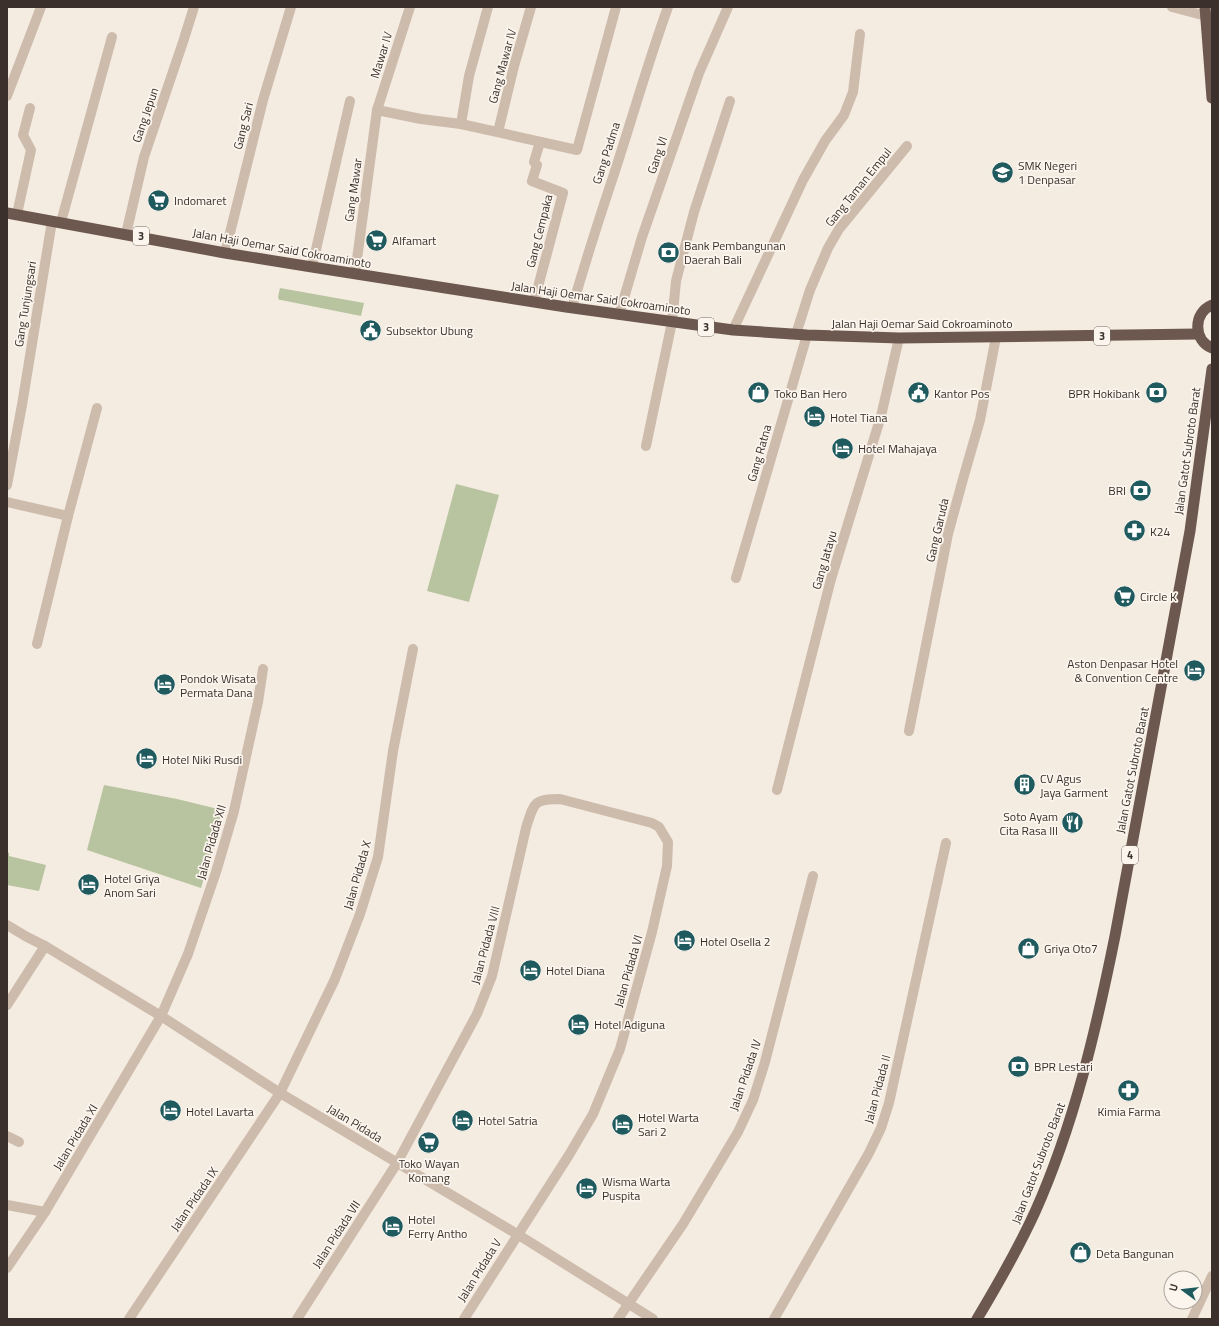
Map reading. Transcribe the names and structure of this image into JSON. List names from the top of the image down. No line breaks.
{"streets":{"highway":["3","Jalan Haji Oemar Said Cokroaminoto","Jalan Gatot Subroto Barat","4"],"street":["Mawar IV","Gang Mawar IV","Gang Jepun","Gang Sari","Gang Padma","Gang VI","Gang Taman Empul","Gang Mawar","Gang Cempaka","Gang Tunjungsari","Gang Ratna","Gang Garuda","Gang Jatayu","Jalan Pidada XII","Jalan Pidada X","Jalan Pidada VIII","Jalan Pidada VI","Jalan Pidada IV","Jalan Pidada II","Jalan Pidada","Jalan Pidada XI","Jalan Pidada IX","Jalan Pidada VII","Jalan Pidada V"]},"crossings":[["Mawar IV","Gang Mawar"],["Gang Jepun","Jalan Haji Oemar Said Cokroaminoto"],["Gang Sari","Jalan Haji Oemar Said Cokroaminoto"],["Gang Padma","Jalan Haji Oemar Said Cokroaminoto"],["Gang VI","Jalan Haji Oemar Said Cokroaminoto"],["Gang Taman Empul","Jalan Haji Oemar Said Cokroaminoto"],["Gang Taman Empul","Gang Ratna"],["Gang Mawar","Jalan Haji Oemar Said Cokroaminoto"],["Gang Cempaka","Jalan Haji Oemar Said Cokroaminoto"],["Jalan Haji Oemar Said Cokroaminoto","Gang Tunjungsari"],["Jalan Haji Oemar Said Cokroaminoto","Gang Ratna"],["Jalan Haji Oemar Said Cokroaminoto","Gang Garuda"],["Jalan Haji Oemar Said Cokroaminoto","Gang Jatayu"],["Jalan Pidada XII","Jalan Pidada"],["Jalan Pidada XII","Jalan Pidada XI"],["Jalan Pidada X","Jalan Pidada"],["Jalan Pidada X","Jalan Pidada IX"],["Jalan Pidada VIII","Jalan Pidada VI"],["Jalan Pidada VIII","Jalan Pidada"],["Jalan Pidada VIII","Jalan Pidada VII"],["Jalan Pidada VI","Jalan Pidada"],["Jalan Pidada VI","Jalan Pidada V"],["Jalan Pidada IV","Jalan Pidada"],["Jalan Pidada","Jalan Pidada XI"],["Jalan Pidada","Jalan Pidada IX"],["Jalan Pidada","Jalan Pidada VII"],["Jalan Pidada","Jalan Pidada V"]],"places":{"school or university":["SMK Negeri 1 Denpasar"],"supermarket":["Indomaret","Alfamart","Circle K","Toko Wayan Komang"],"bank":["Bank Pembangunan Daerah Bali","BPR Hokibank","BRI","BPR Lestari"],"public building":["Subsektor Ubung","Kantor Pos"],"shop":["Toko Ban Hero","Griya Oto7","Deta Bangunan"],"hotel":["Hotel Tiana","Hotel Mahajaya","Aston Denpasar Hotel & Convention Centre","Pondok Wisata Permata Dana","Hotel Niki Rusdi","Hotel Griya Anom Sari","Hotel Osella 2","Hotel Diana","Hotel Adiguna","Hotel Lavarta","Hotel Satria","Hotel Warta Sari 2","Wisma Warta Puspita","Hotel Ferry Antho"],"pharmacy":["K24","Kimia Farma"],"building":["CV Agus Jaya Garment"],"restaurant":["Soto Ayam Cita Rasa III"]},"north":"left"}
